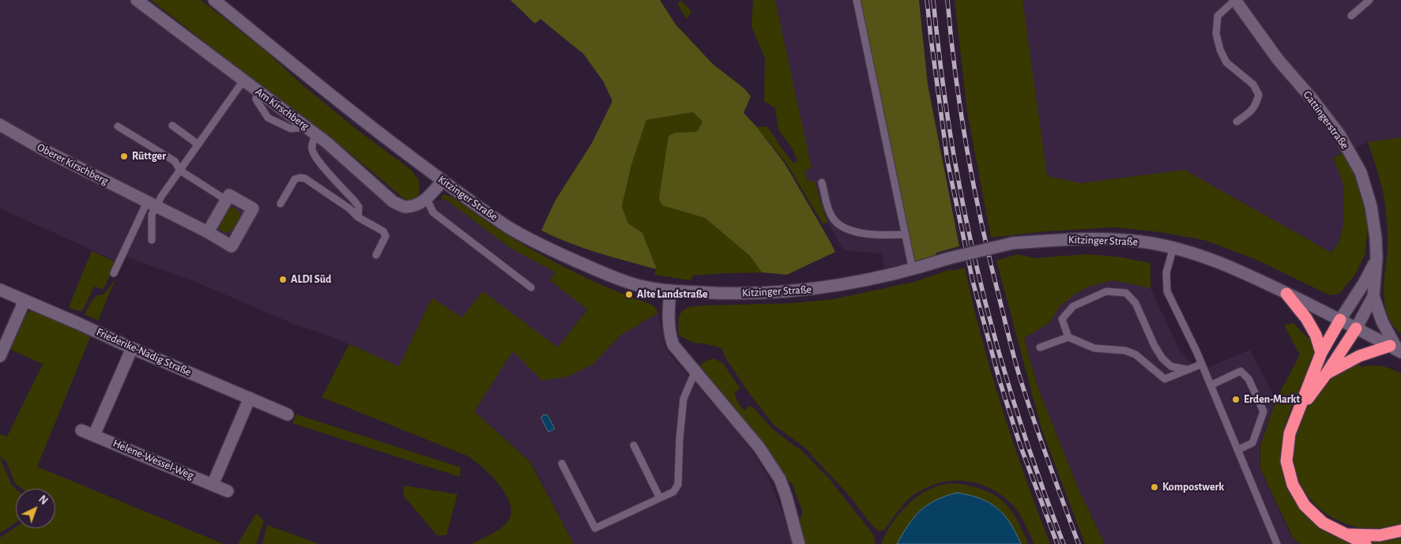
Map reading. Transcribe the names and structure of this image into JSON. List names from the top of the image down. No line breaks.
{"streets":{"street":["Am Kirschberg","Gattingerstraße","Oberer Kirschberg","Kitzinger Straße","Friederike-Nadig Straße","Helene-Wessel-Weg"]},"crossings":[["Am Kirschberg","Kitzinger Straße"],["Gattingerstraße","Kitzinger Straße"]],"places":["Rüttger","ALDI Süd","Alte Landstraße","Erden-Markt","Kompostwerk"],"north":"top right"}
